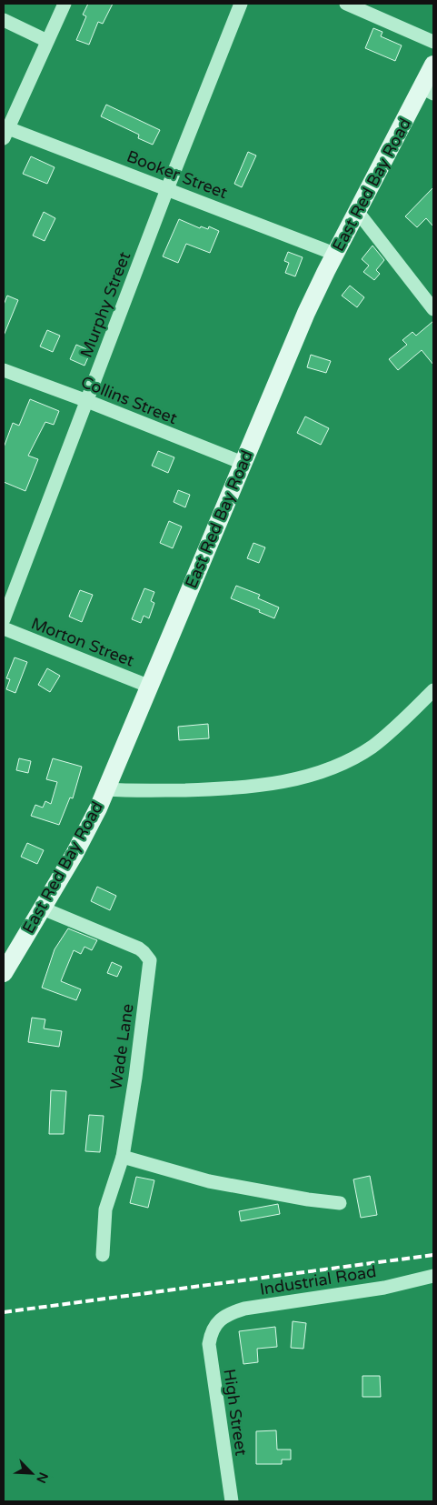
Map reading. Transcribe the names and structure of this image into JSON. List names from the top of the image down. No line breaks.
{"streets":{"street":["Booker Street","East Red Bay Road","Murphy Street","Collins Street","Morton Street","Wade Lane","Industrial Road","High Street"]},"crossings":[["Booker Street","East Red Bay Road"],["Booker Street","Murphy Street"],["East Red Bay Road","Collins Street"],["East Red Bay Road","Morton Street"],["East Red Bay Road","Wade Lane"],["Murphy Street","Collins Street"],["Industrial Road","High Street"]],"north":"bottom right"}
